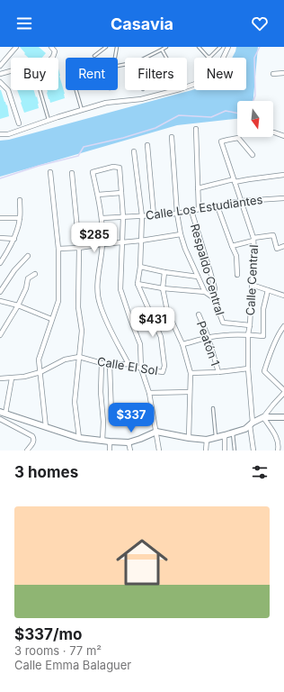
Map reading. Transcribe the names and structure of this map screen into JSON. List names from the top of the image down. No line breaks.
{"streets":{"street":["Calle Los Estudiantes","Respaldo Central","Calle Central","Peatón 1","Calle El Sol"]},"crossings":[["Calle Los Estudiantes","Respaldo Central"],["Calle Los Estudiantes","Calle Central"],["Respaldo Central","Calle Central"]],"north":"bottom","page":{"header":"Casavia","chip":["Buy","Rent","Filters","New"],"price":["$285","$431","$337"],"heading":"3 homes","list":[{"name":"$337/mo","note":"3 rooms · 77 m² · Calle Emma Balaguer"}]}}
